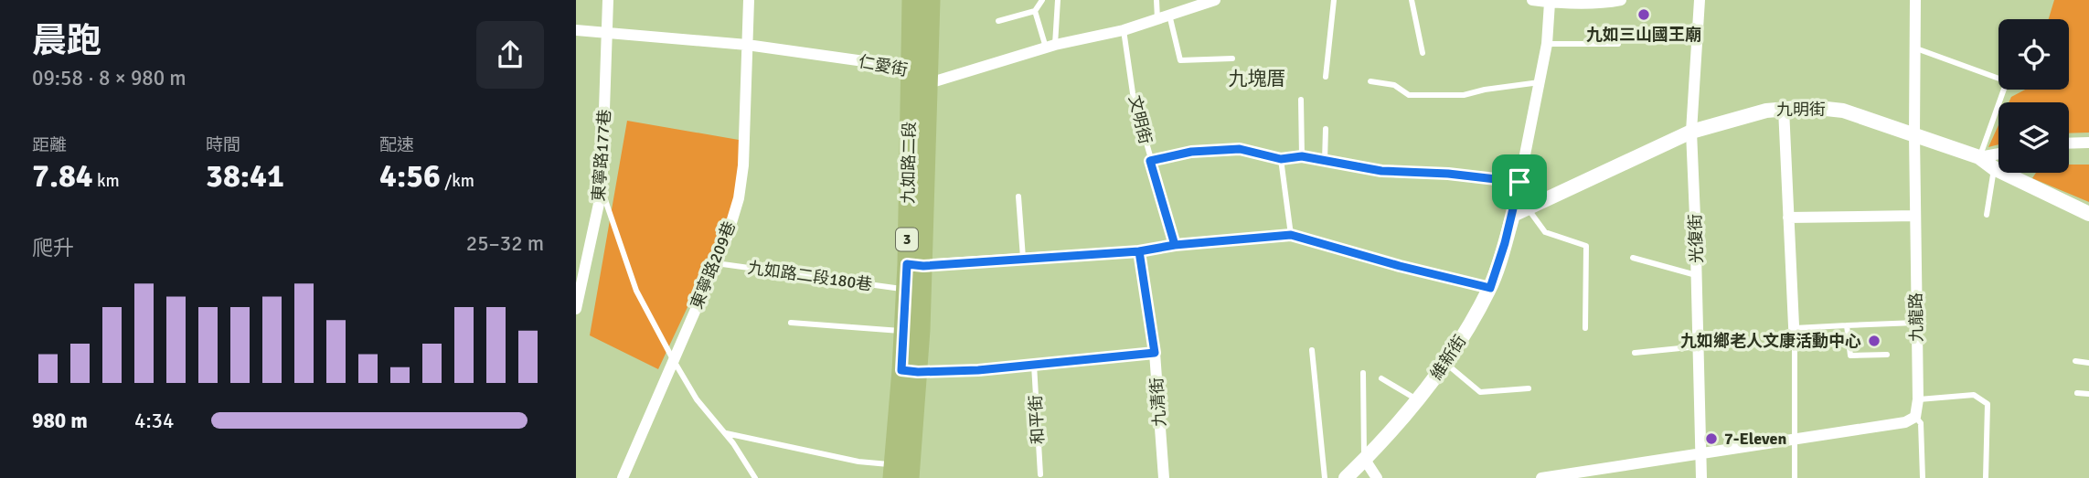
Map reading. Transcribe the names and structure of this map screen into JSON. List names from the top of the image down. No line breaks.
{"streets":{"main road":["九如路二段","3"],"street":["仁愛街","九明街","東寧路177巷","光復街","東寧路209巷","九龍路","維新街","九清街"],"lane":["文明街","九如路二段180巷","和平街"]},"crossings":[["仁愛街","文明街"],["仁愛街","東寧路177巷"],["仁愛街","九如路二段"],["仁愛街","東寧路209巷"],["九明街","光復街"],["九明街","九龍路"],["九明街","維新街"],["九如路二段","九如路二段180巷"],["東寧路209巷","九如路二段180巷"]],"districts":["九塊厝"],"places":["九如三山國王廟","九如鄉老人文康活動中心","7-Eleven"],"page":{"heading":["晨跑","09:58 · 8 × 980 m"],"stats":[["距離","7.84 km"],["時間","38:41"],["配速","4:56 /km"]],"chart":["爬升","25–32 m"],"list":[{"name":"980 m","note":"4:34"}]}}
